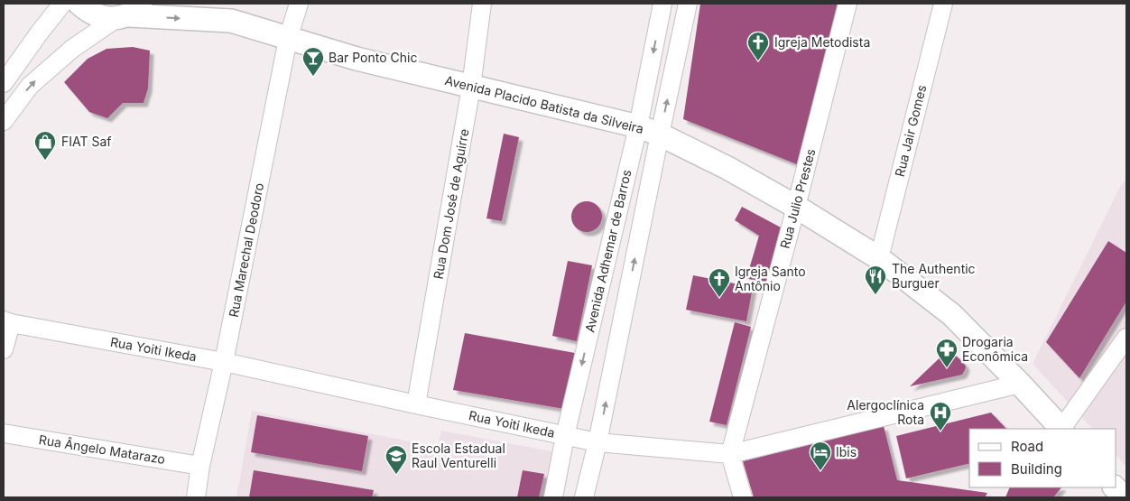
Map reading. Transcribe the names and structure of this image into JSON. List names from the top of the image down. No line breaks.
{"streets":{"main road":["Avenida Placido Batista da Silveira"],"street":["Rua Jair Gomes","Rua Julio Prestes","Rua Dom José de Aguirre","Rua Marechal Deodoro","Avenida Adhemar de Barros","Rua Yoiti Ikeda","Rua Ângelo Matarazo"]},"crossings":[["Avenida Placido Batista da Silveira","Rua Jair Gomes"],["Avenida Placido Batista da Silveira","Rua Julio Prestes"],["Avenida Placido Batista da Silveira","Rua Dom José de Aguirre"],["Avenida Placido Batista da Silveira","Rua Marechal Deodoro"],["Avenida Placido Batista da Silveira","Avenida Adhemar de Barros"],["Avenida Placido Batista da Silveira","Rua Yoiti Ikeda"],["Rua Julio Prestes","Rua Yoiti Ikeda"],["Rua Dom José de Aguirre","Rua Yoiti Ikeda"],["Rua Marechal Deodoro","Rua Yoiti Ikeda"],["Rua Marechal Deodoro","Rua Ângelo Matarazo"],["Avenida Adhemar de Barros","Rua Yoiti Ikeda"]],"places":{"church":["Igreja Metodista","Igreja Santo Antônio"],"bar":["Bar Ponto Chic"],"shop":["FIAT Saf"],"restaurant":["The Authentic Burguer"],"pharmacy":["Drogaria Econômica"],"hospital":["Alergoclínica Rota"],"hotel":["Ibis"],"school or university":["Escola Estadual Raul Venturelli"]},"legend":["Road","Building"]}
